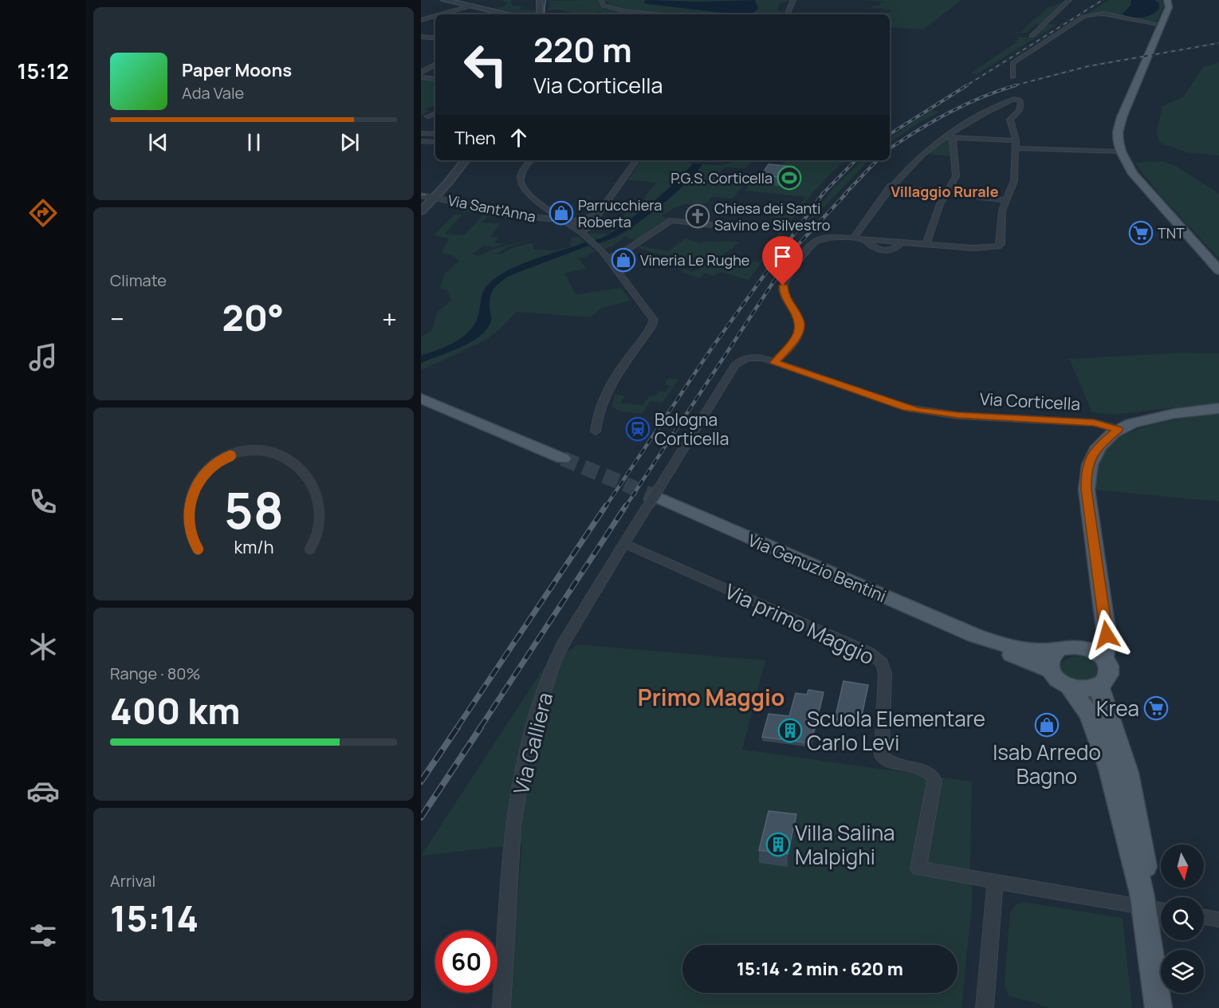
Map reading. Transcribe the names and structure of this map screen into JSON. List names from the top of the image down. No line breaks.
{"streets":{"main road":["Via Genuzio Bentini"],"street":["Via Sant'Anna","Via Corticella","Via primo Maggio","Via Galliera"]},"crossings":[["Via Corticella","Via Galliera"],["Via Genuzio Bentini","Via primo Maggio"],["Via Genuzio Bentini","Via Galliera"],["Via primo Maggio","Via Galliera"]],"districts":["Villaggio Rurale","Primo Maggio"],"places":{"sports":["P.G.S. Corticella"],"shop":["Parrucchiera Roberta","Vineria Le Rughe","Isab Arredo Bagno"],"church":["Chiesa dei Santi Savino e Silvestro"],"supermarket":["TNT","Krea"],"station":["Bologna Corticella"],"building":["Scuola Elementare Carlo Levi","Villa Salina Malpighi"]},"north":"bottom","page":{"tabs":"15:12","turn":["220 m","Via Corticella"],"song":["Paper Moons","Ada Vale"],"then":"Then","tile":["Climate",["Range · 80%","400 km"],["Arrival","15:14"]],"heat":["−","20°","+"],"limit":"60","trip":"15:14 · 2 min · 620 m","gauge":["58","km/h"]}}
